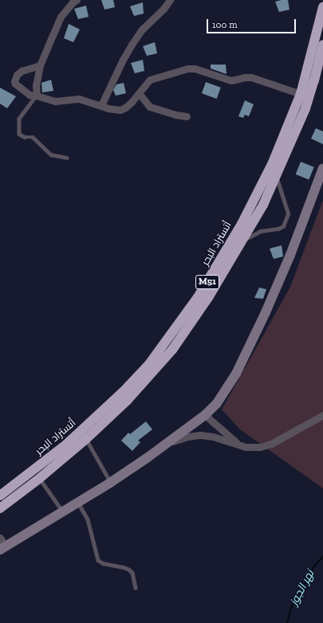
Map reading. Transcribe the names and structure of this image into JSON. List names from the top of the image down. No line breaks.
{"streets":{"highway":["أتستراد البحر","M51"]},"water":["نهر الجوز"],"scale_bar":"100 m"}
